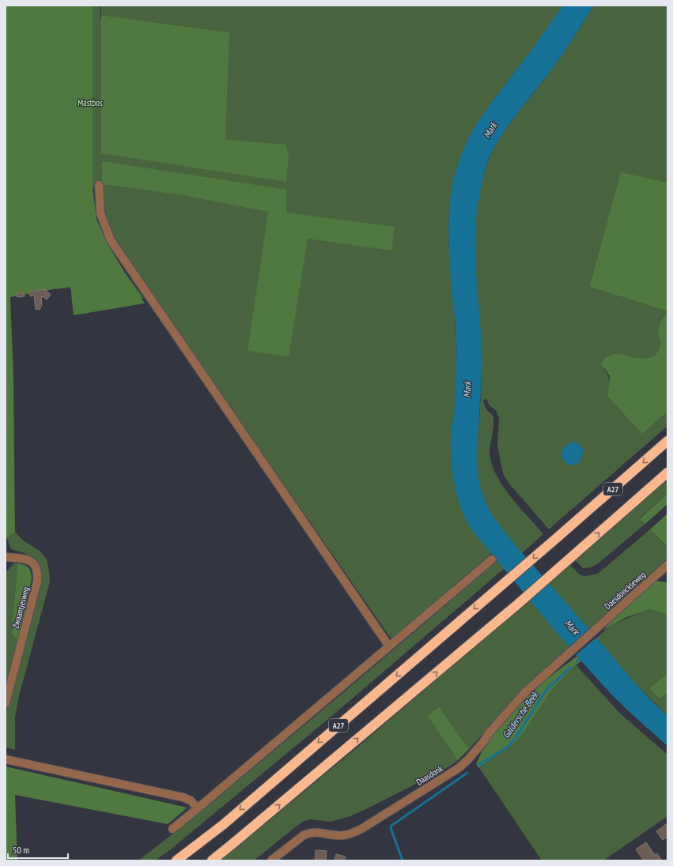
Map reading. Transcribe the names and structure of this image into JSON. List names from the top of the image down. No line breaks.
{"streets":{"highway":["A27"],"street":["Daesdonckseweg","Zwaantjesweg","Daasdonk"]},"crossings":[["Daesdonckseweg","Daasdonk"]],"water":["Mark","Galdersche Beek"],"parks":["Mastbos"],"scale_bar":"50 m"}
